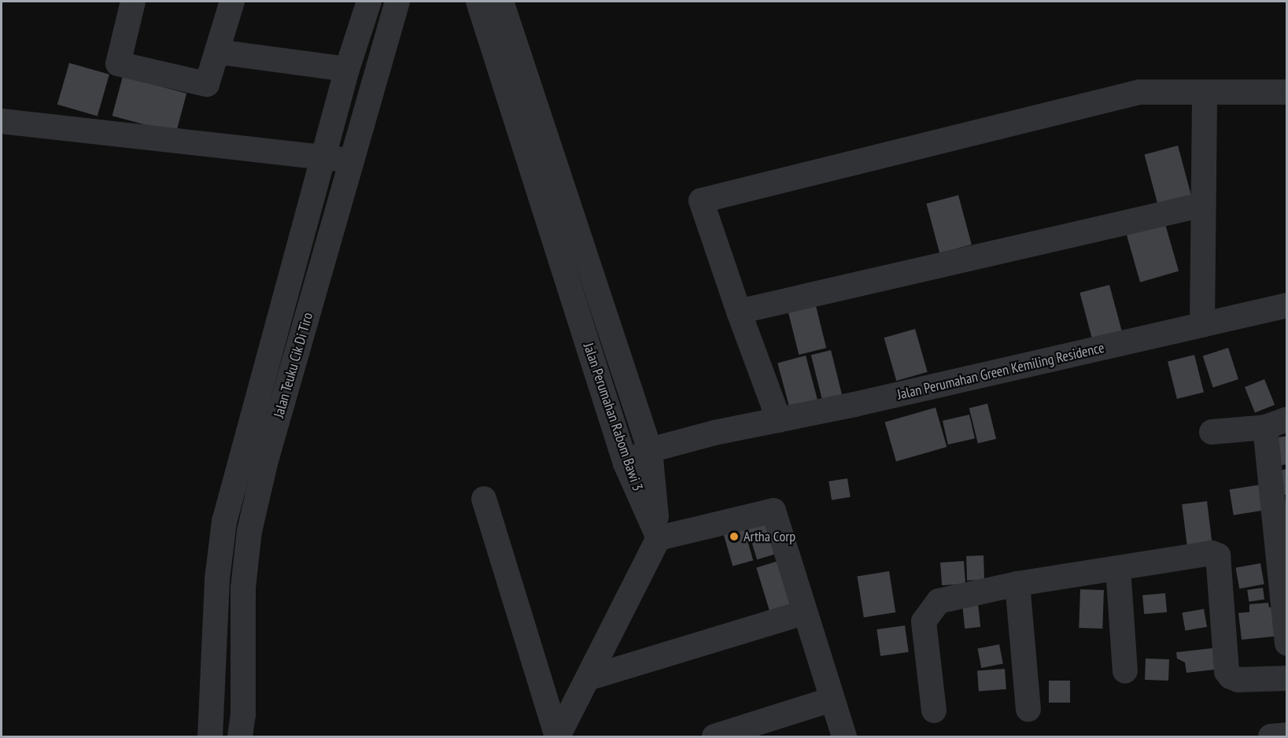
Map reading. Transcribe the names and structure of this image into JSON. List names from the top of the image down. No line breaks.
{"streets":{"street":["Jalan Teuku Cik Di Tiro","Jalan Perumahan Green Kemiling Residence","Jalan Perumahan Rabom Bawi 3"]},"crossings":[["Jalan Perumahan Green Kemiling Residence","Jalan Perumahan Rabom Bawi 3"]],"places":["Artha Corp"]}
